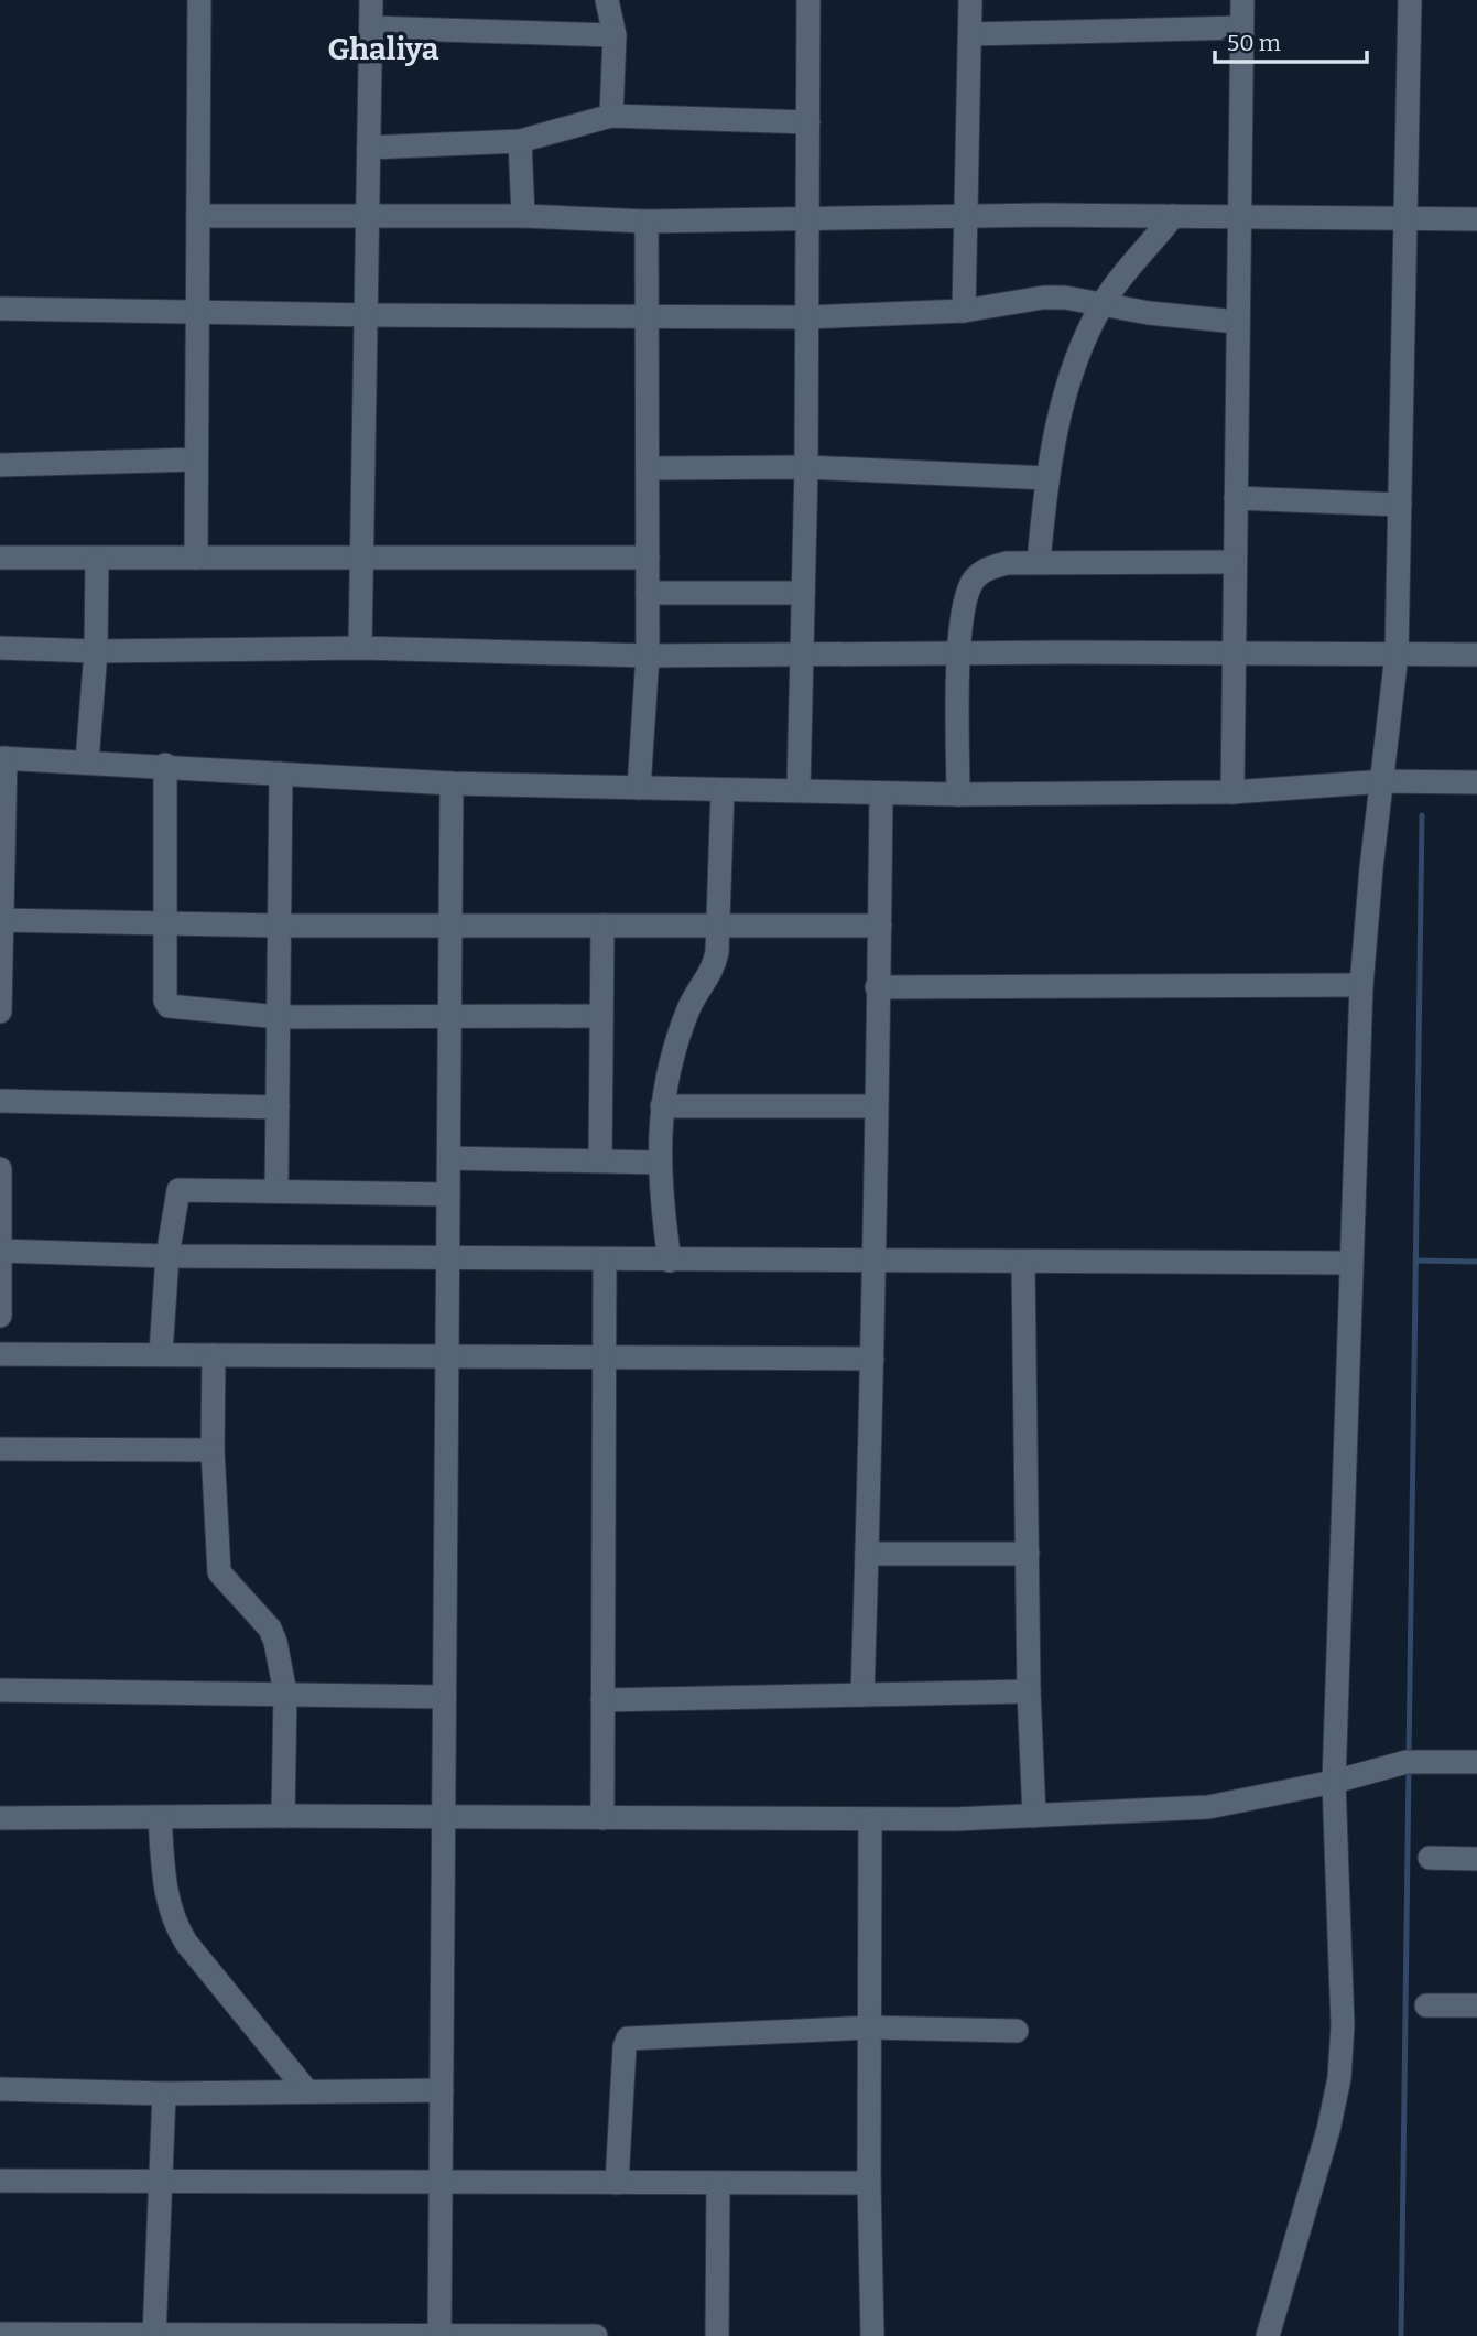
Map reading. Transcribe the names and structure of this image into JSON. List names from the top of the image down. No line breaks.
{"districts":["Ghaliya"],"scale_bar":"50 m"}
